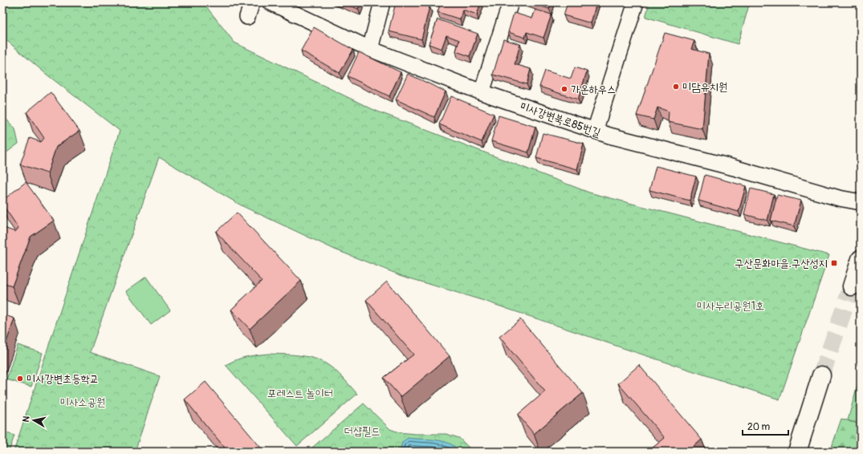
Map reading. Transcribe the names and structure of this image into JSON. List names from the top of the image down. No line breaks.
{"streets":{"street":["미사강변북로85번길"]},"parks":["미사누리공원1호","포레스트 놀이터","미사소공원","더샵필드"],"places":{"other":["미담유치원","가온하우스","미사강변초등학교"],"transit":["구산문화마을.구산성지"]},"scale_bar":"20 m","north":"left"}
